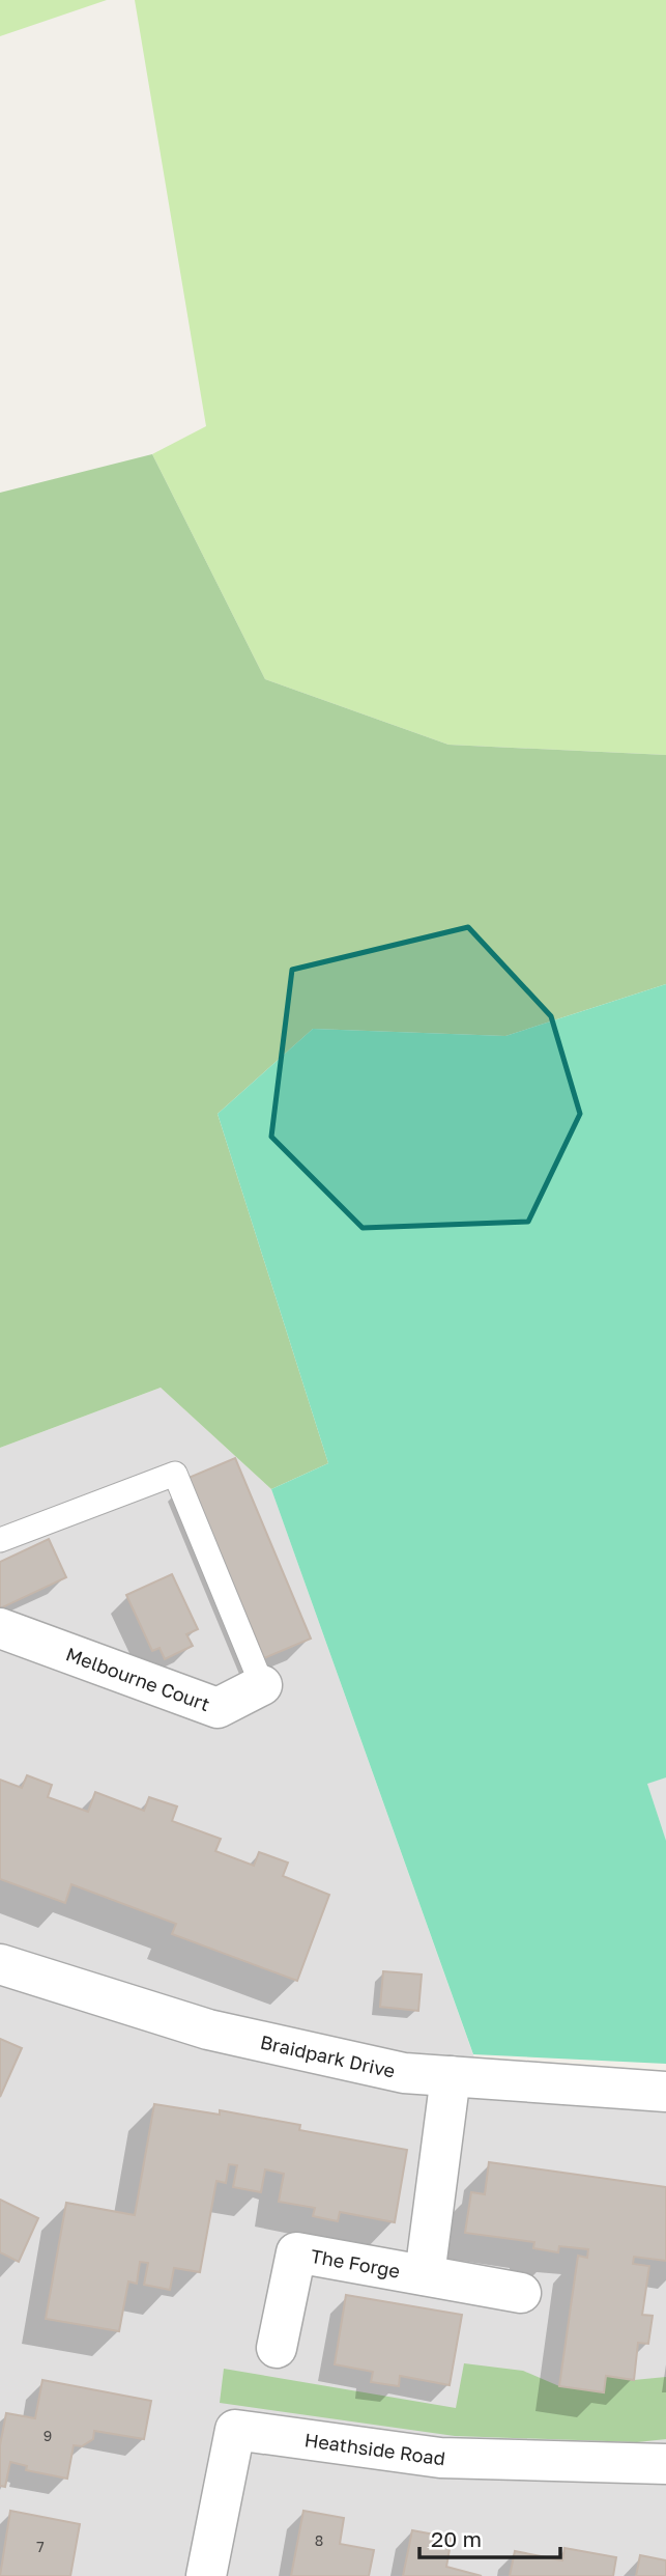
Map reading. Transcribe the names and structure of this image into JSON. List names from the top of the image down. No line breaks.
{"streets":{"street":["Melbourne Court","Braidpark Drive","The Forge","Heathside Road"]},"crossings":[["Braidpark Drive","The Forge"]],"house_numbers":["9","8","7"],"scale_bar":"20 m"}
